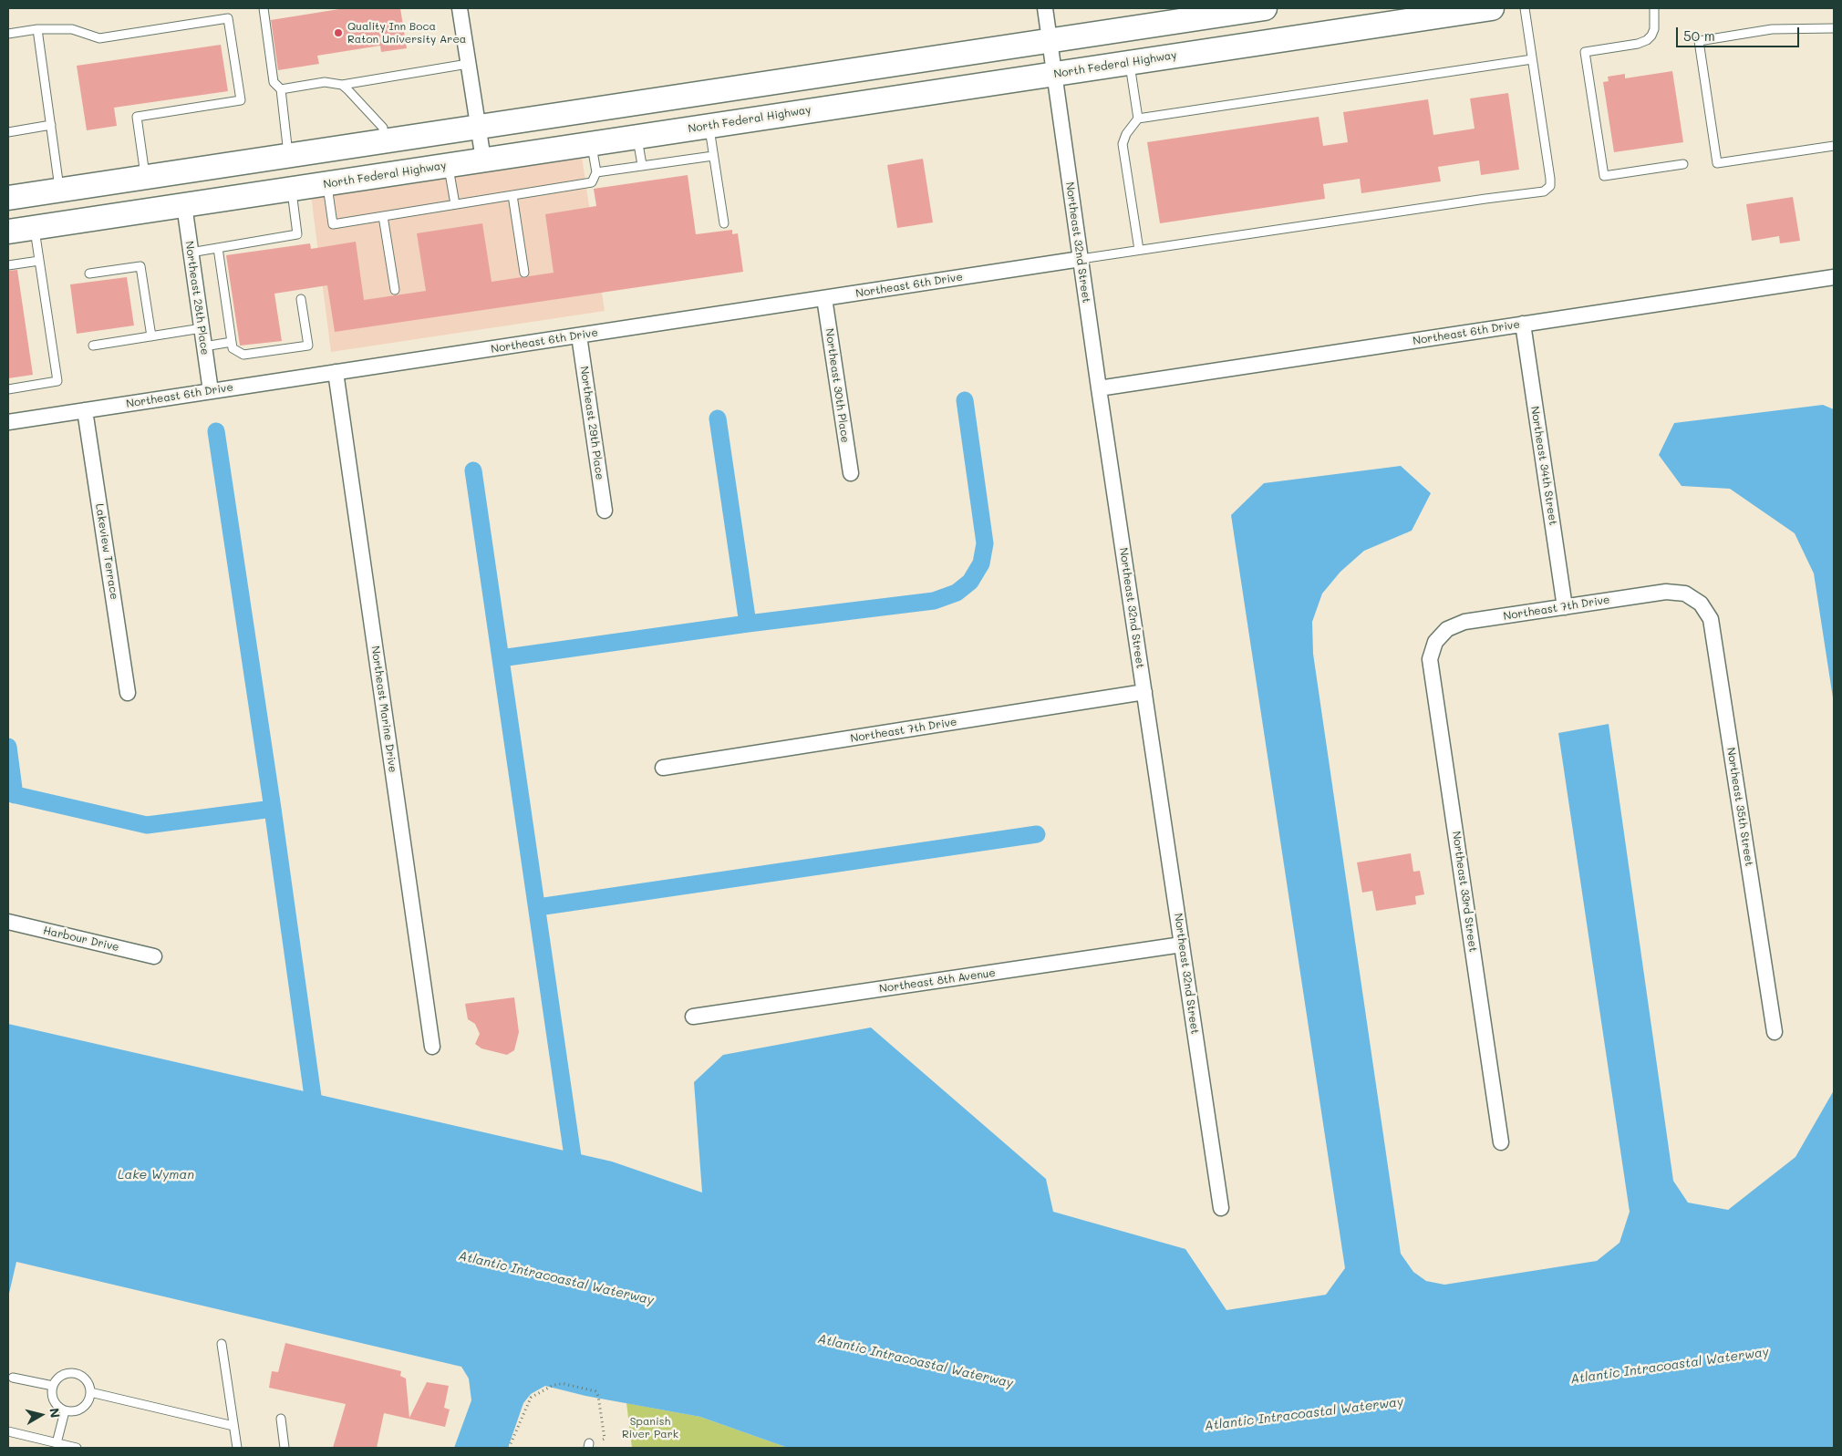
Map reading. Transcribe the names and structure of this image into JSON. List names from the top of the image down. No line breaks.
{"streets":{"main road":["North Federal Highway"],"street":["Northeast 32nd Street","Northeast 6th Drive","Northeast 28th Place","Northeast 30th Place","Northeast 29th Place","Northeast 34th Street","Lakeview Terrace","Northeast 7th Drive","Northeast Marine Drive","Northeast 35th Street","Northeast 33rd Street","Harbour Drive","Northeast 8th Avenue"]},"crossings":[["North Federal Highway","Northeast 32nd Street"],["North Federal Highway","Northeast 28th Place"],["Northeast 32nd Street","Northeast 6th Drive"],["Northeast 32nd Street","Northeast 7th Drive"],["Northeast 32nd Street","Northeast 8th Avenue"],["Northeast 6th Drive","Northeast 28th Place"],["Northeast 6th Drive","Northeast 30th Place"],["Northeast 6th Drive","Northeast 29th Place"],["Northeast 6th Drive","Northeast 34th Street"],["Northeast 6th Drive","Lakeview Terrace"],["Northeast 6th Drive","Northeast Marine Drive"],["Northeast 34th Street","Northeast 7th Drive"],["Northeast 7th Drive","Northeast 35th Street"],["Northeast 7th Drive","Northeast 33rd Street"]],"water":["Lake Wyman","Atlantic Intracoastal Waterway"],"parks":["Spanish River Park"],"places":["Quality Inn Boca Raton University Area"],"scale_bar":"50 m","north":"right"}
